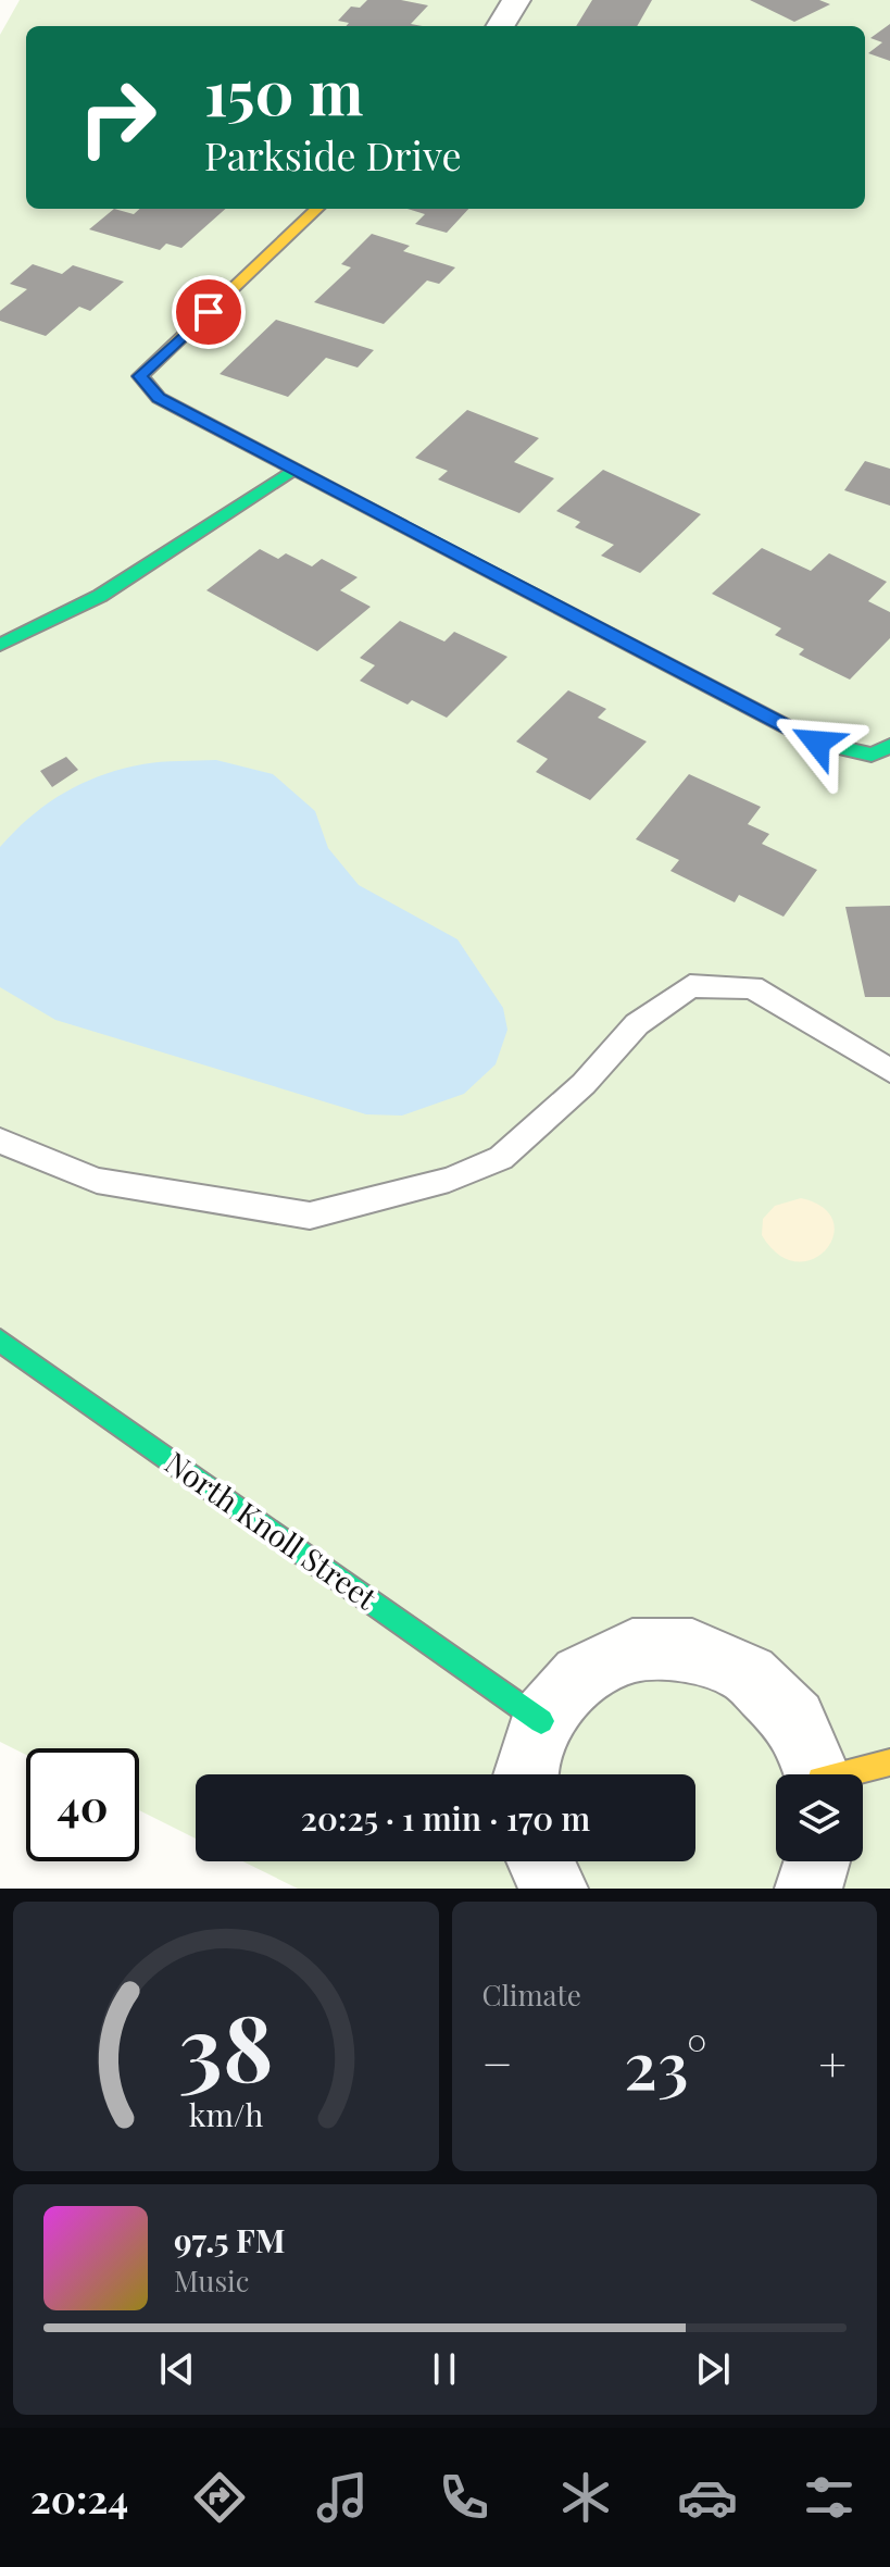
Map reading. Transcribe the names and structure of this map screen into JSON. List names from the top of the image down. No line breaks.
{"streets":{"street":["North Knoll Street"]},"page":{"turn":["150 m","Parkside Drive"],"limit":"40","trip":"20:25 · 1 min · 170 m","tile":"Climate","heat":["−","23°","+"],"song":["97.5 FM","Music"],"tabs":"20:24","gauge":["38","km/h"]}}
